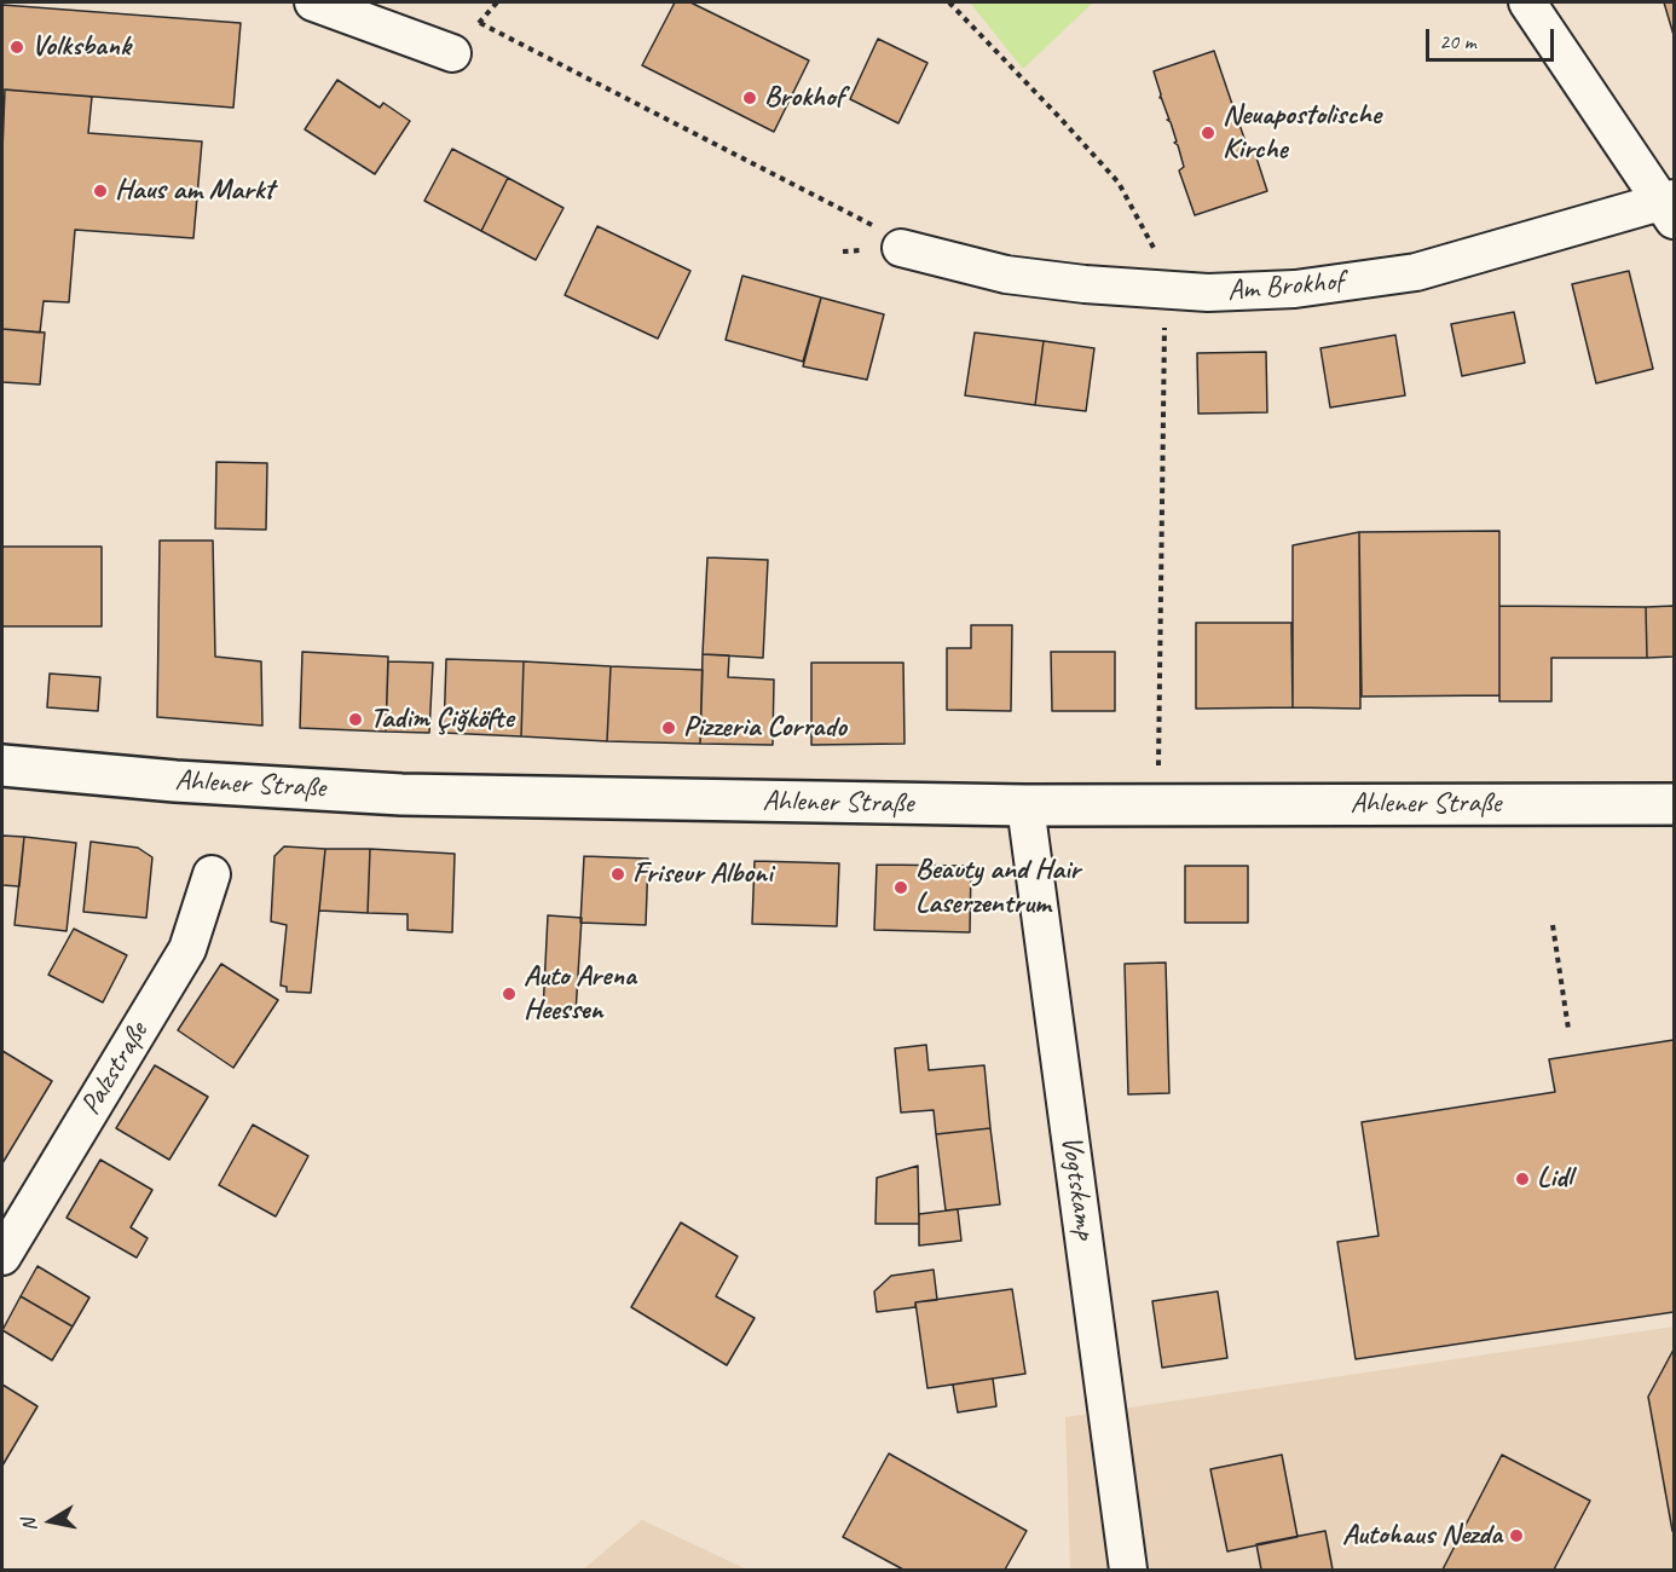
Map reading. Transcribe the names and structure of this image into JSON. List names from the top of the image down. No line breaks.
{"streets":{"main road":["Ahlener Straße"],"street":["Am Brokhof","Palzstraße","Vogtskamp"]},"crossings":[["Ahlener Straße","Vogtskamp"]],"places":["Volksbank","Brokhof","Neuapostolische Kirche","Haus am Markt","Tadim Çiğköfte","Pizzeria Corrado","Friseur Alboni","Beauty and Hair Laserzentrum","Auto Arena Heessen","Lidl","Autohaus Nezda"],"scale_bar":"20 m","north":"left"}
